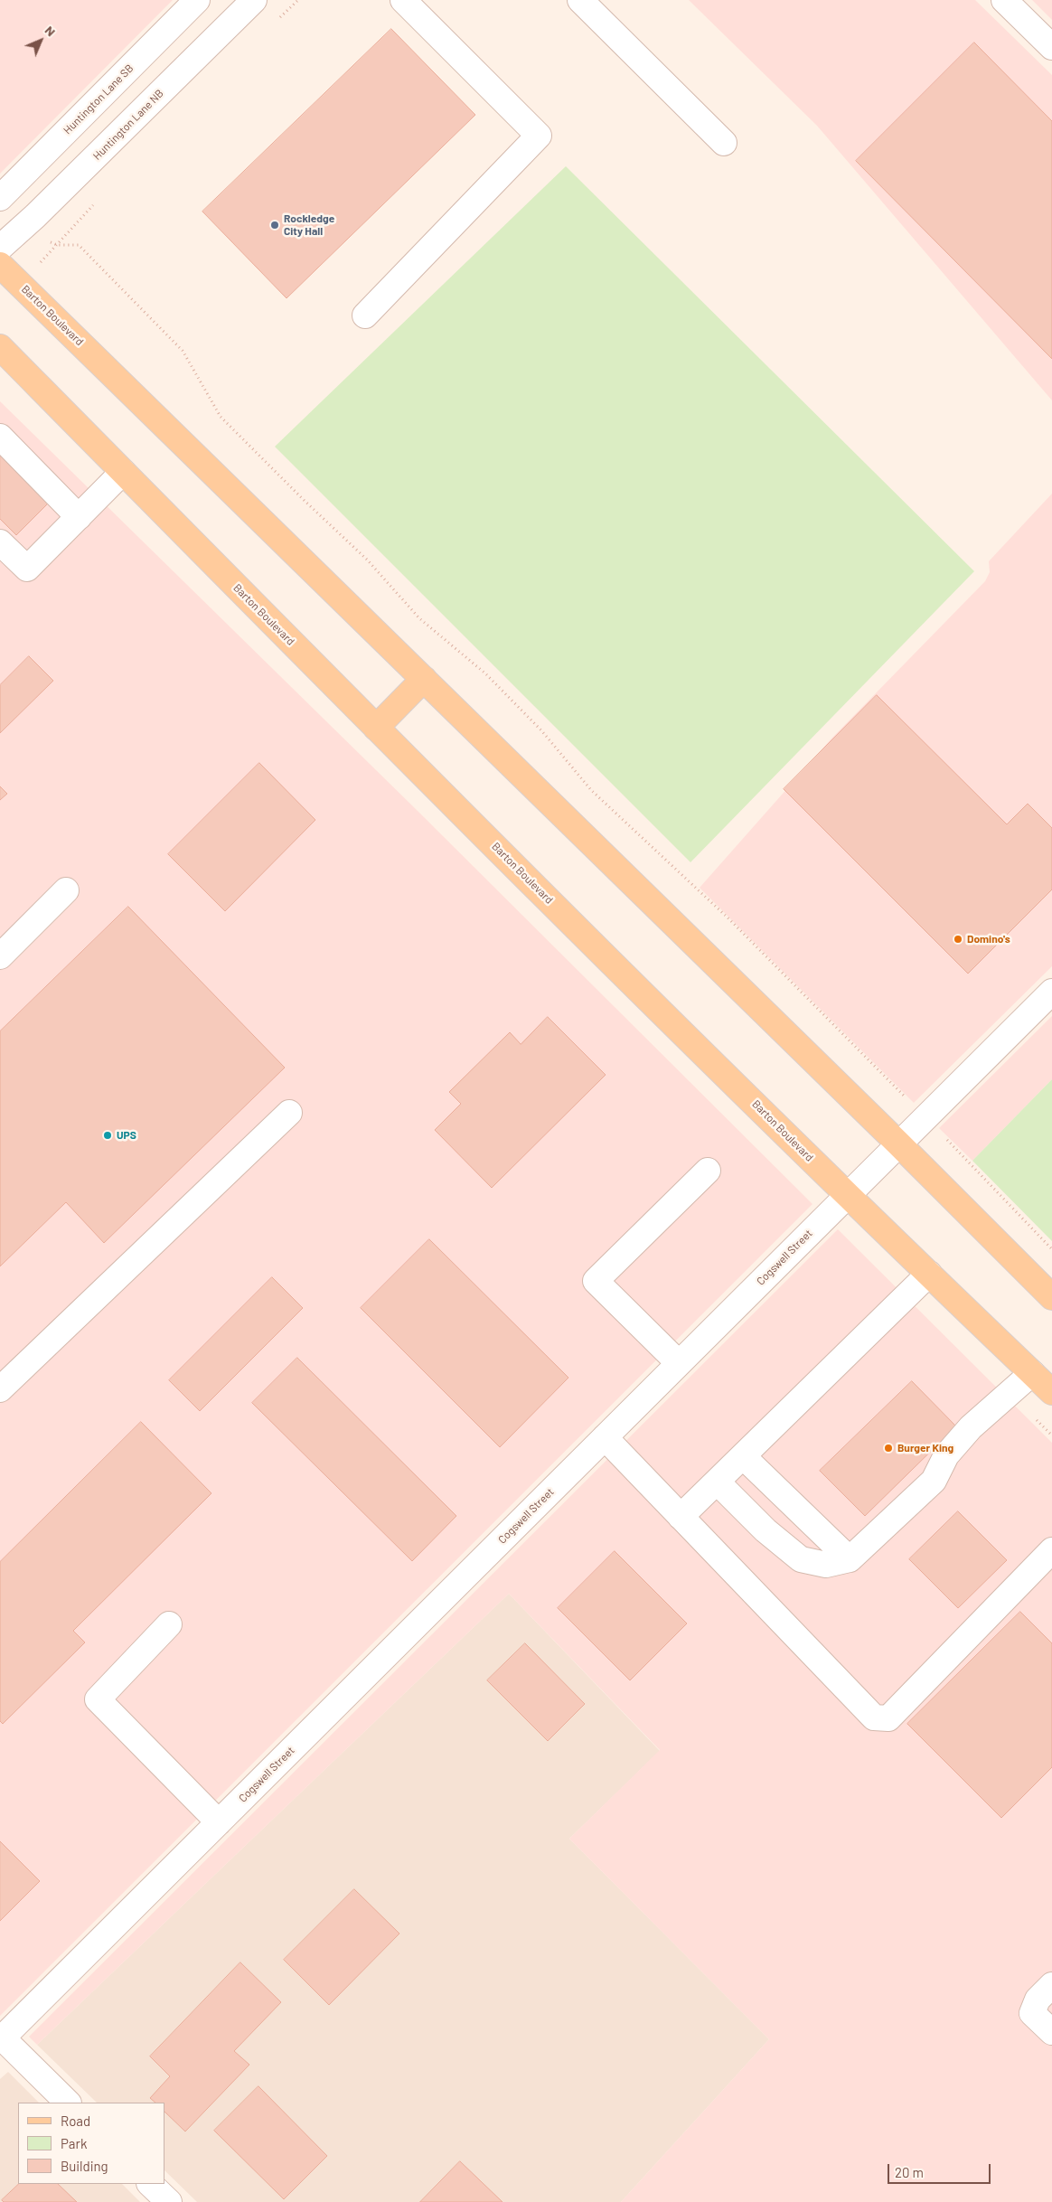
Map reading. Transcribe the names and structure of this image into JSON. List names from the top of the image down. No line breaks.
{"streets":{"main road":["Barton Boulevard"],"street":["Huntington Lane SB","Huntington Lane NB","Cogswell Street"]},"crossings":[["Barton Boulevard","Cogswell Street"]],"places":["Rockledge City Hall","Domino's","UPS","Burger King"],"legend":["Road","Park","Building"],"scale_bar":"20 m","north":"top right"}
